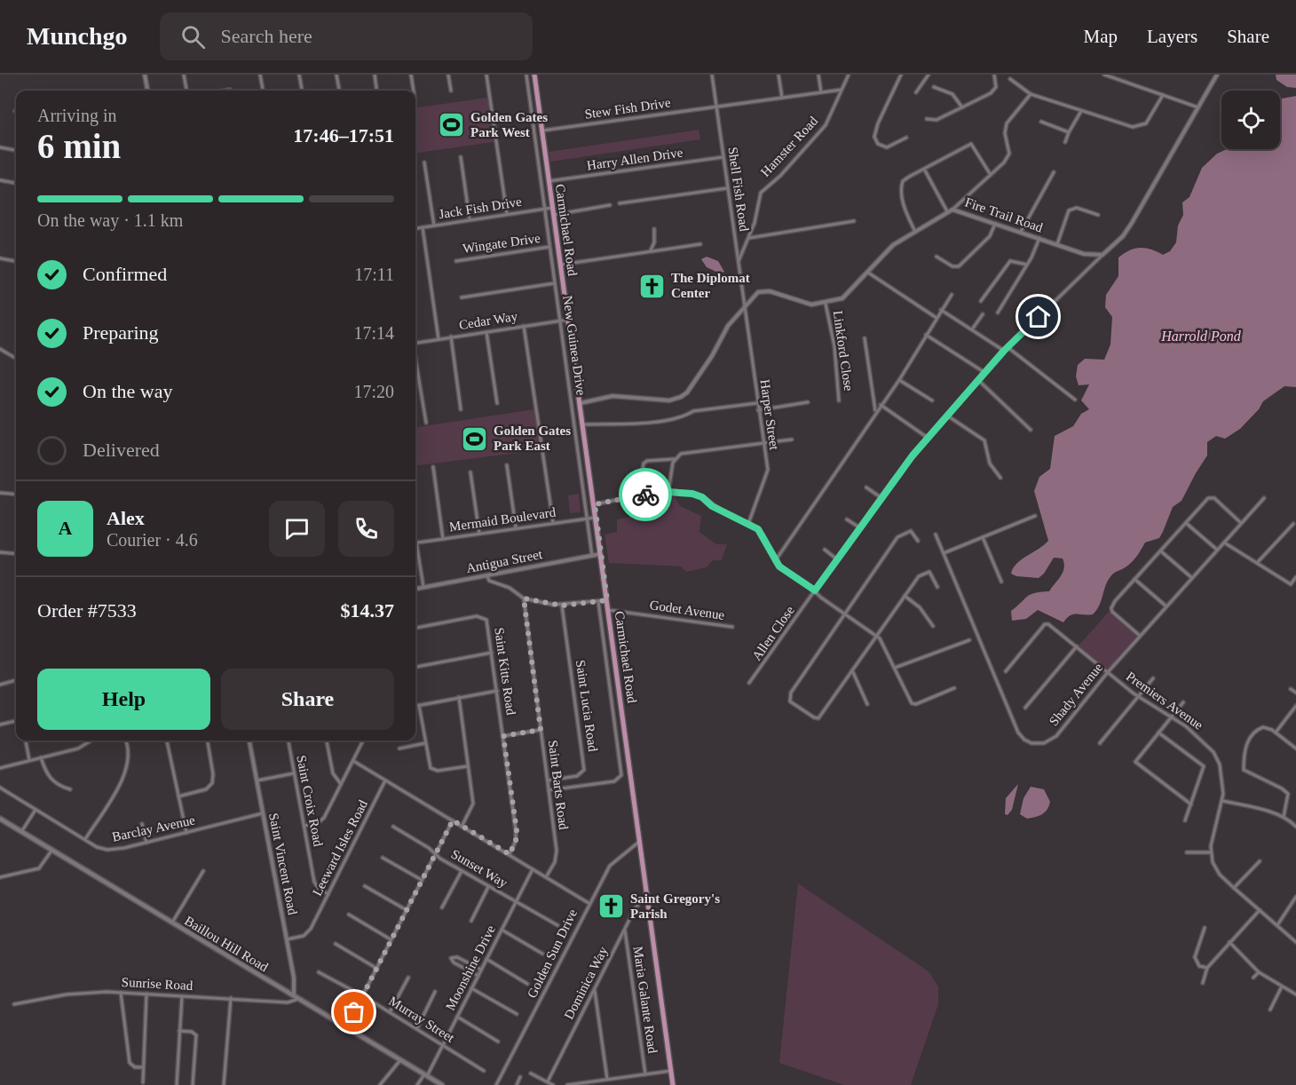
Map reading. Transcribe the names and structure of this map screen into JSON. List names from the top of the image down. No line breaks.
{"streets":{"main road":["Carmichael Road","Baillou Hill Road"],"street":["Stew Fish Drive","Hamster Road","Harry Allen Drive","Shell Fish Road","Jack Fish Drive","Fire Trail Road","Wingate Drive","Cedar Way","New Guinea Drive","Linkford Close","Harper Street","Mermaid Boulevard","Antigua Street","Godet Avenue","Allen Close","Saint Kitts Road","Shady Avenue","Premiers Avenue","Saint Lucia Road","Saint Barts Road","Saint Croix Road","Barclay Avenue","Leeward Isles Road","Saint Vincent Road","Sunset Way","Golden Sun Drive","Moonshine Drive","Dominica Way","Sunrise Road","Maria Galante Road","Murray Street"]},"crossings":[["Stew Fish Drive","Hamster Road"],["Stew Fish Drive","Shell Fish Road"],["Stew Fish Drive","Carmichael Road"],["Hamster Road","Shell Fish Road"],["Harry Allen Drive","Shell Fish Road"],["Harry Allen Drive","Carmichael Road"],["Shell Fish Road","Fire Trail Road"],["Shell Fish Road","Harper Street"],["Jack Fish Drive","Carmichael Road"],["Jack Fish Drive","New Guinea Drive"],["Fire Trail Road","Carmichael Road"],["Fire Trail Road","Linkford Close"],["Fire Trail Road","Harper Street"],["Fire Trail Road","Allen Close"],["Carmichael Road","Cedar Way"],["Carmichael Road","Mermaid Boulevard"],["Carmichael Road","Antigua Street"],["Carmichael Road","Godet Avenue"],["Carmichael Road","Golden Sun Drive"],["Carmichael Road","Dominica Way"],["Wingate Drive","New Guinea Drive"],["Cedar Way","New Guinea Drive"],["New Guinea Drive","Mermaid Boulevard"],["New Guinea Drive","Antigua Street"],["Shady Avenue","Premiers Avenue"],["Saint Lucia Road","Saint Barts Road"],["Saint Croix Road","Leeward Isles Road"],["Barclay Avenue","Saint Vincent Road"],["Leeward Isles Road","Saint Vincent Road"],["Saint Vincent Road","Baillou Hill Road"],["Saint Vincent Road","Sunrise Road"],["Sunset Way","Moonshine Drive"],["Baillou Hill Road","Moonshine Drive"],["Baillou Hill Road","Sunrise Road"],["Moonshine Drive","Murray Street"],["Dominica Way","Maria Galante Road"]],"water":["Harrold Pond"],"places":{"sports":["Golden Gates Park West","Golden Gates Park East"],"church":["The Diplomat Center","Saint Gregory's Parish"]},"page":{"header":"Munchgo","search":"Search here","nav":["Map","Layers","Share"],"heading":["6 min","Arriving in","17:46–17:51"],"panel":["Alex","Courier · 4.6","Order #7533","$14.37"],"bar":"On the way · 1.1 km","list":[["Confirmed","17:11"],["Preparing","17:14"],["On the way","17:20"],"Delivered"],"round":"A","buttons":["Help","Share"]}}
